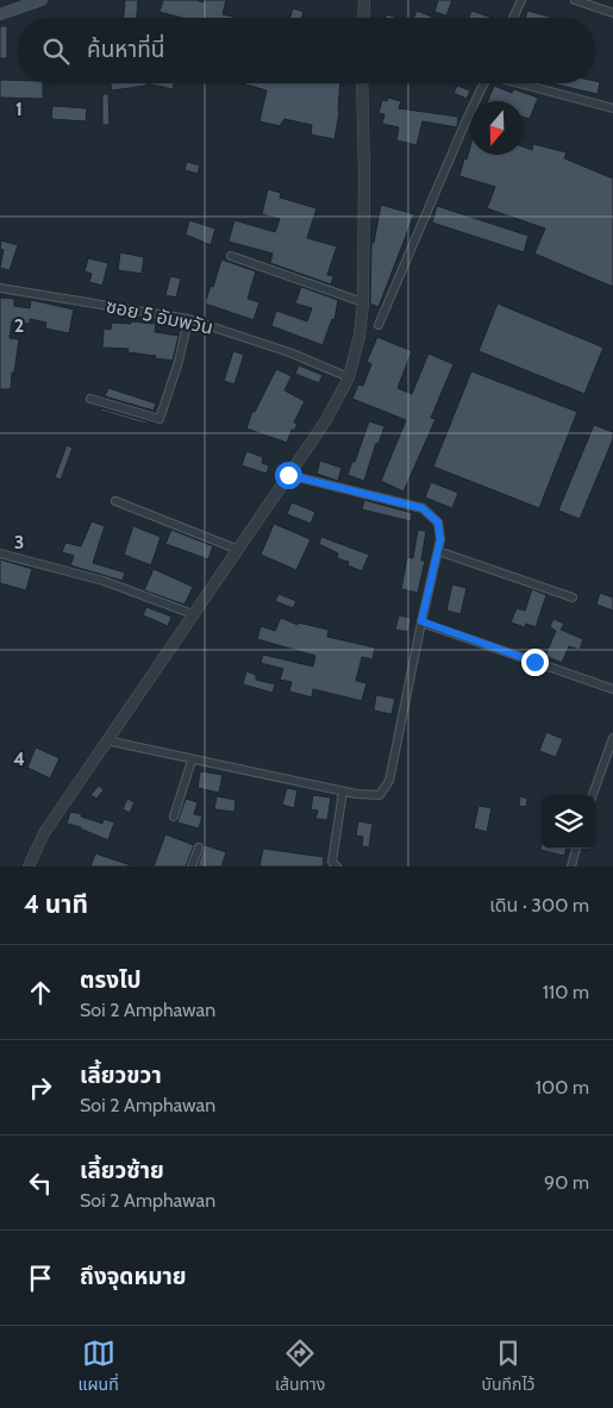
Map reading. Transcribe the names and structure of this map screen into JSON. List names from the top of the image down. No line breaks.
{"streets":{"street":["ซอย 5 อัมพวัน"]},"north":"bottom","page":{"search":"ค้นหาที่นี่","heading":["4 นาที","เดิน · 300 m"],"list":[["ตรงไป","Soi 2 Amphawan","110 m"],["เลี้ยวขวา","Soi 2 Amphawan","100 m"],["เลี้ยวซ้าย","Soi 2 Amphawan","90 m"],"ถึงจุดหมาย"],"nav":["แผนที่","เส้นทาง","บันทึกไว้"]},"grid":{"rows":["1","2","3","4"]}}
